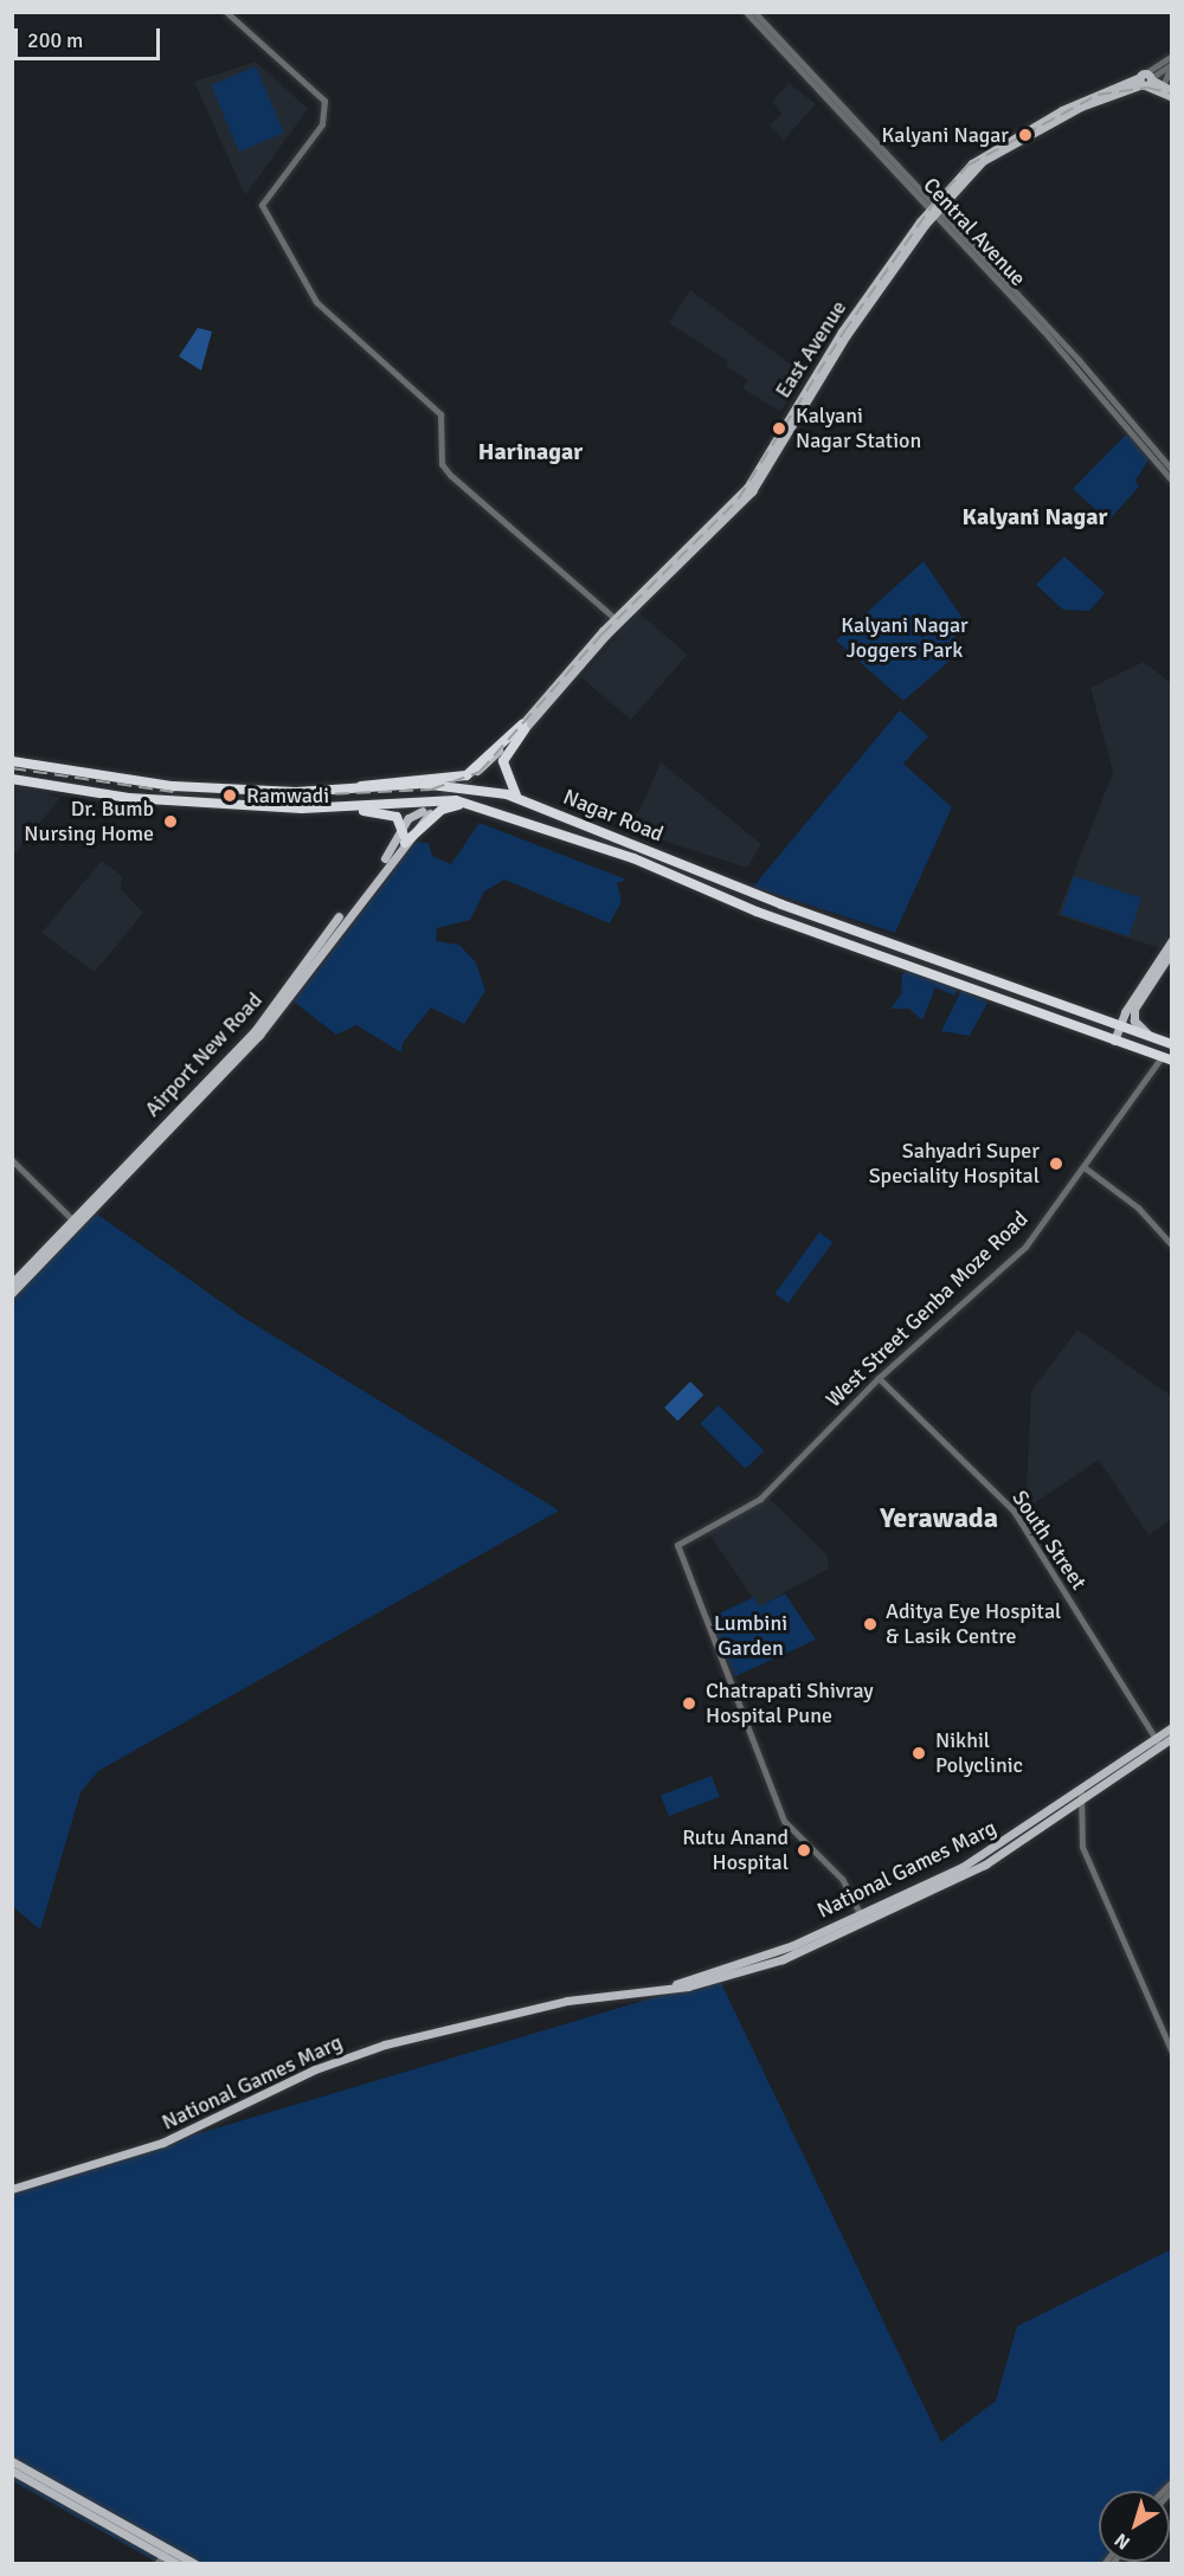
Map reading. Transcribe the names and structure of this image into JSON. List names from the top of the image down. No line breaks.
{"streets":{"highway":["Nagar Road"],"main road":["East Avenue","Airport New Road","National Games Marg"],"street":["Central Avenue","West Street Genba Moze Road","South Street"]},"crossings":[["Central Avenue","East Avenue"],["Nagar Road","West Street Genba Moze Road"],["West Street Genba Moze Road","South Street"],["West Street Genba Moze Road","National Games Marg"],["South Street","National Games Marg"]],"districts":["Harinagar","Kalyani Nagar","Yerawada"],"parks":["Kalyani Nagar Joggers Park","Lumbini Garden"],"places":["Kalyani Nagar","Kalyani Nagar Station","Ramwadi","Dr. Bumb Nursing Home","Sahyadri Super Speciality Hospital","Aditya Eye Hospital & Lasik Centre","Chatrapati Shivray Hospital Pune","Nikhil Polyclinic","Rutu Anand Hospital"],"scale_bar":"200 m","north":"bottom left"}
